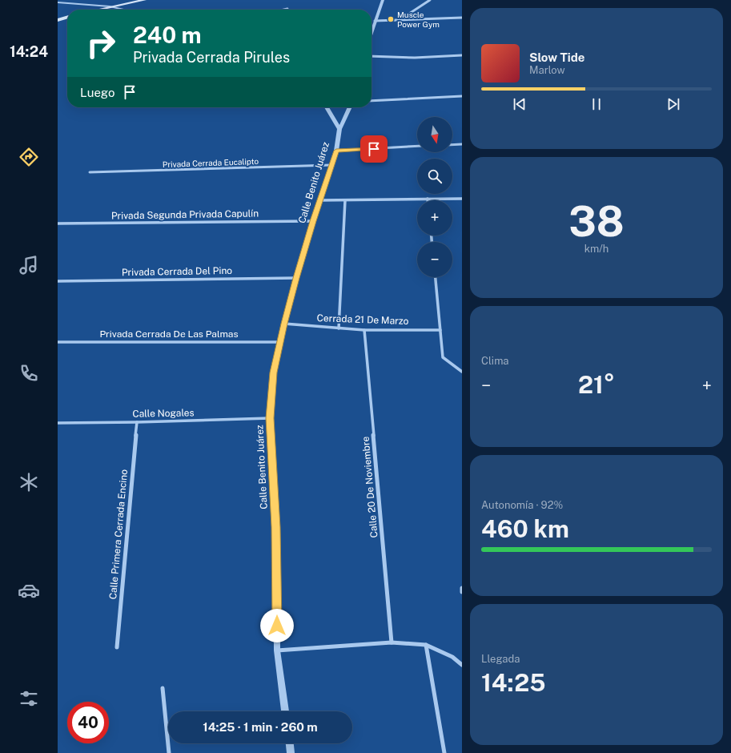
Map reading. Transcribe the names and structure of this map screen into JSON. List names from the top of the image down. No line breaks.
{"streets":{"street":["Privada Cerrada Eucalipto","Calle Benito Juárez","Privada Segunda Privada Capulín","Privada Cerrada Del Pino","Cerrada 21 De Marzo","Privada Cerrada De Las Palmas","Calle Nogales","Calle 20 De Noviembre","Calle Primera Cerrada Encino"]},"crossings":[["Privada Cerrada Eucalipto","Calle Benito Juárez"],["Calle Benito Juárez","Privada Segunda Privada Capulín"],["Calle Benito Juárez","Privada Cerrada Del Pino"],["Calle Benito Juárez","Cerrada 21 De Marzo"],["Calle Benito Juárez","Privada Cerrada De Las Palmas"],["Calle Benito Juárez","Calle Nogales"],["Cerrada 21 De Marzo","Calle 20 De Noviembre"],["Calle Nogales","Calle Primera Cerrada Encino"]],"places":["Muscle Power Gym"],"north":"bottom","page":{"tabs":"14:24","turn":["240 m","Privada Cerrada Pirules"],"song":["Slow Tide","Marlow"],"then":"Luego","map_buttons":["+","−"],"tile":[["38","km/h"],"Clima",["Autonomía · 92%","460 km"],["Llegada","14:25"]],"heat":["−","21°","+"],"limit":"40","trip":"14:25 · 1 min · 260 m"}}
